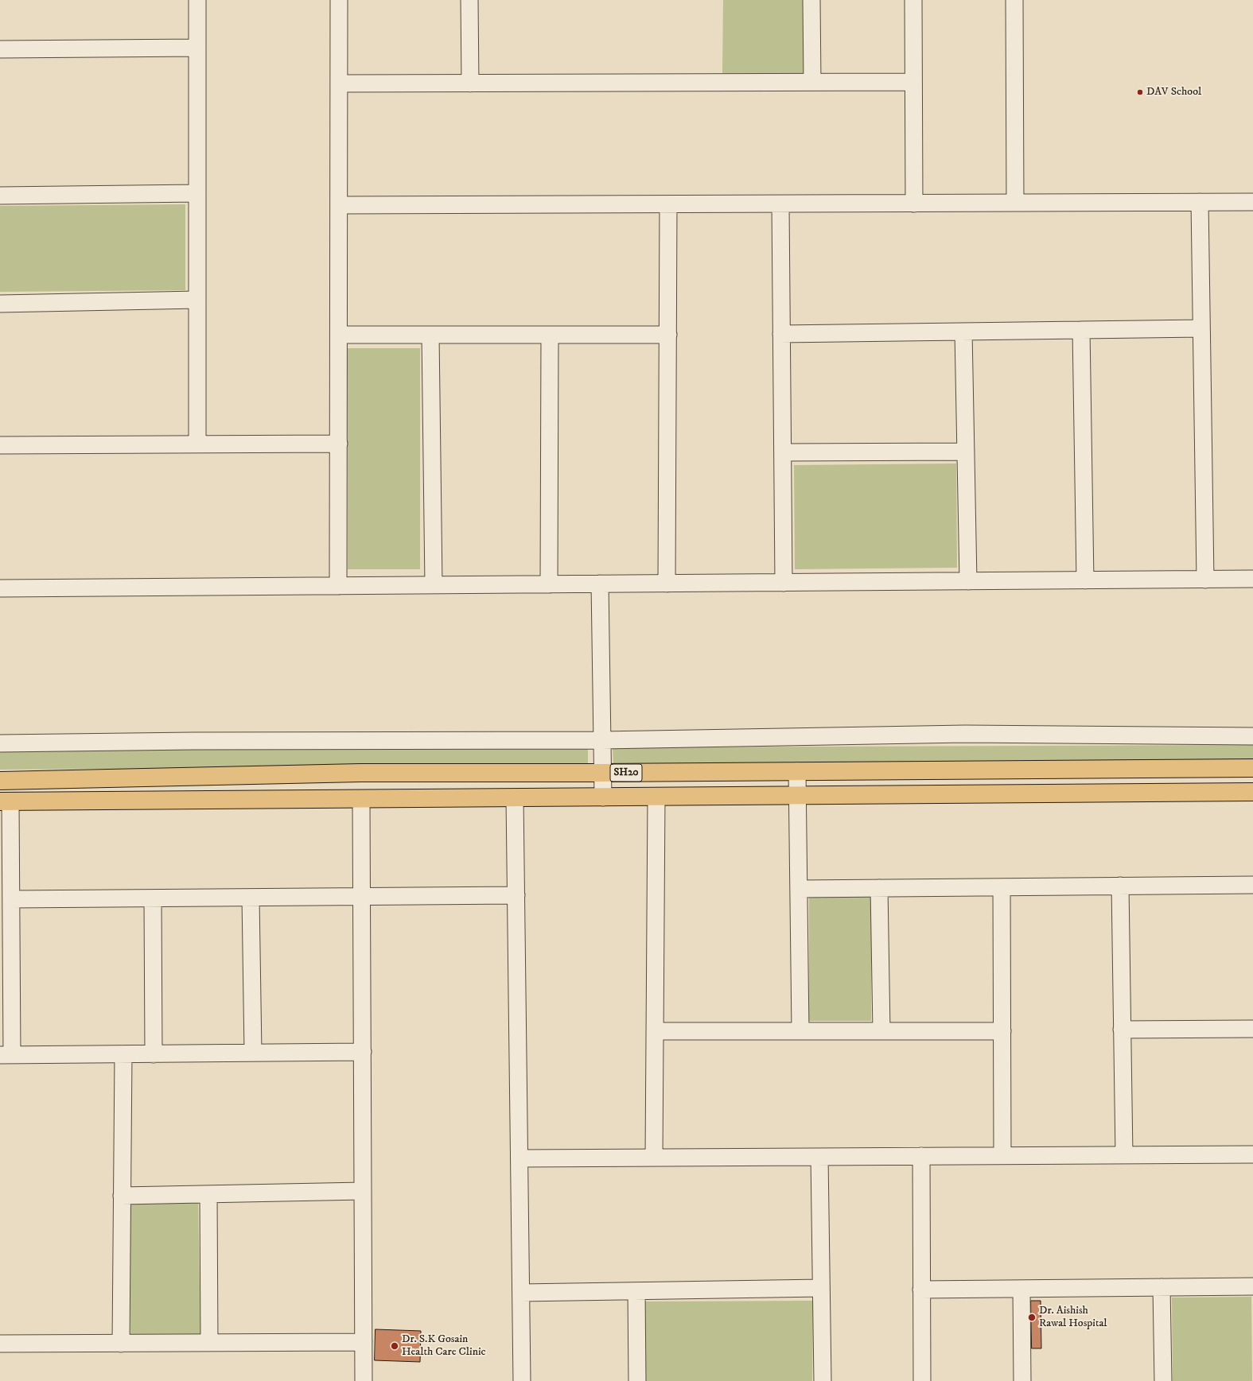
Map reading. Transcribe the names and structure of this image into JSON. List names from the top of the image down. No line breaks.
{"streets":{"main road":["SH20"]},"places":["DAV School","Dr. Aishish Rawal Hospital","Dr. S.K Gosain Health Care Clinic"]}
